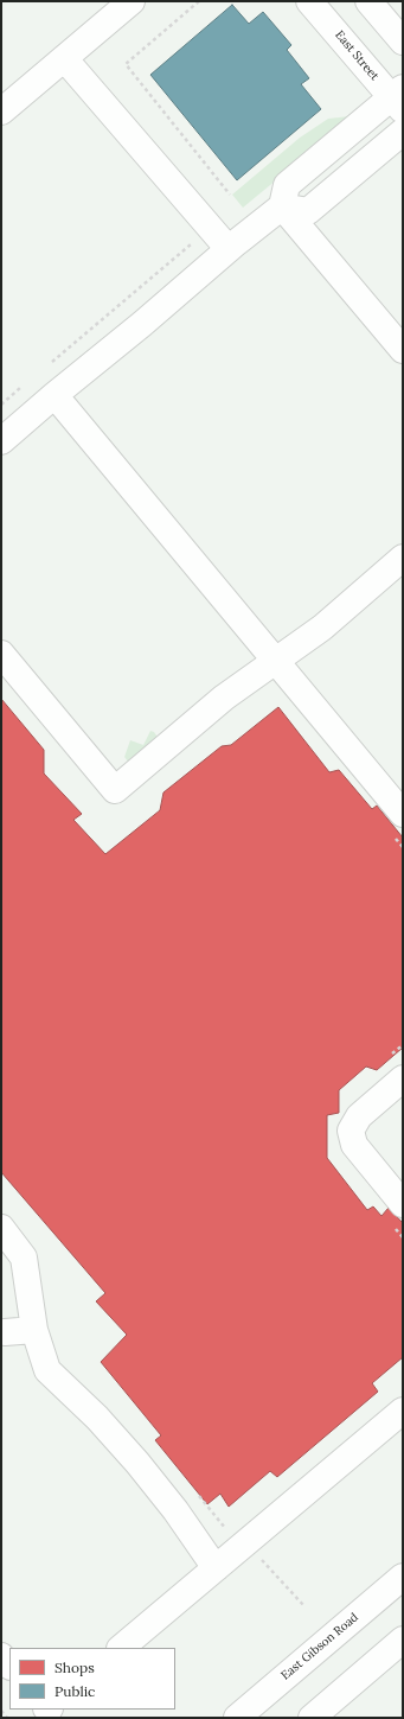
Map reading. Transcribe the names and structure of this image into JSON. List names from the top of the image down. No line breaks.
{"streets":{"main road":["East Street","East Gibson Road"]},"legend":["Shops","Public"]}
